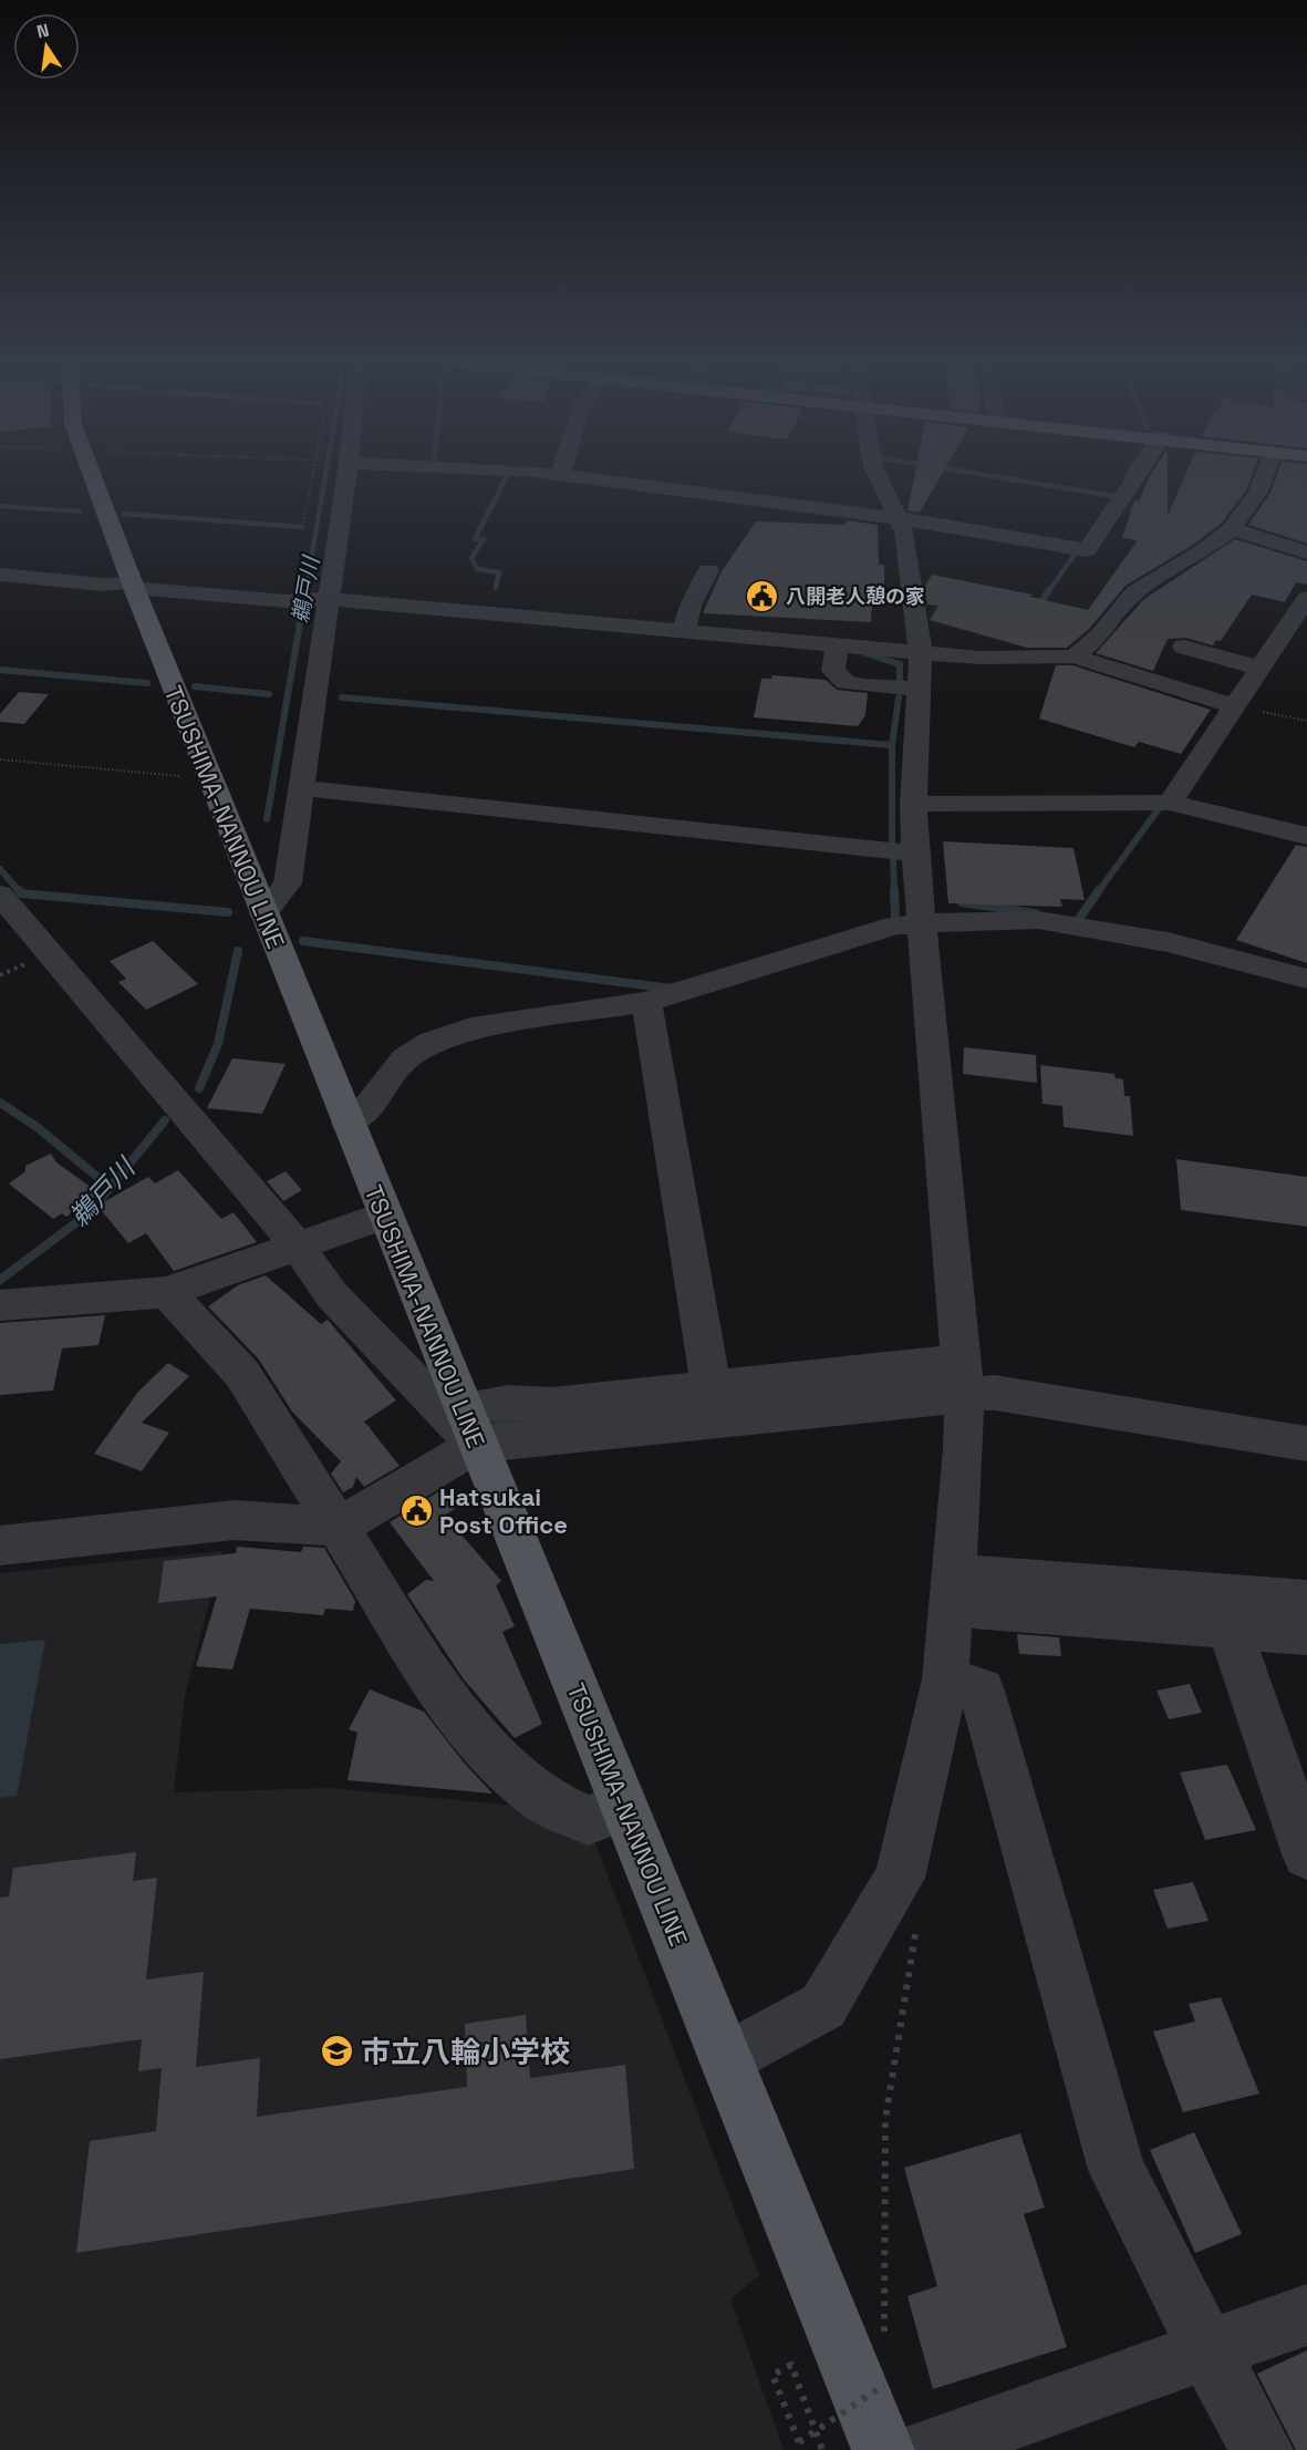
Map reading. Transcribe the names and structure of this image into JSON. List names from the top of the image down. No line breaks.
{"streets":{"main road":["TSUSHIMA-NANNOU LINE"]},"water":["鵜戸川"],"places":{"public building":["八開老人憩の家","Hatsukai Post Office"],"school or university":["市立八輪小学校"]},"north":"top"}
